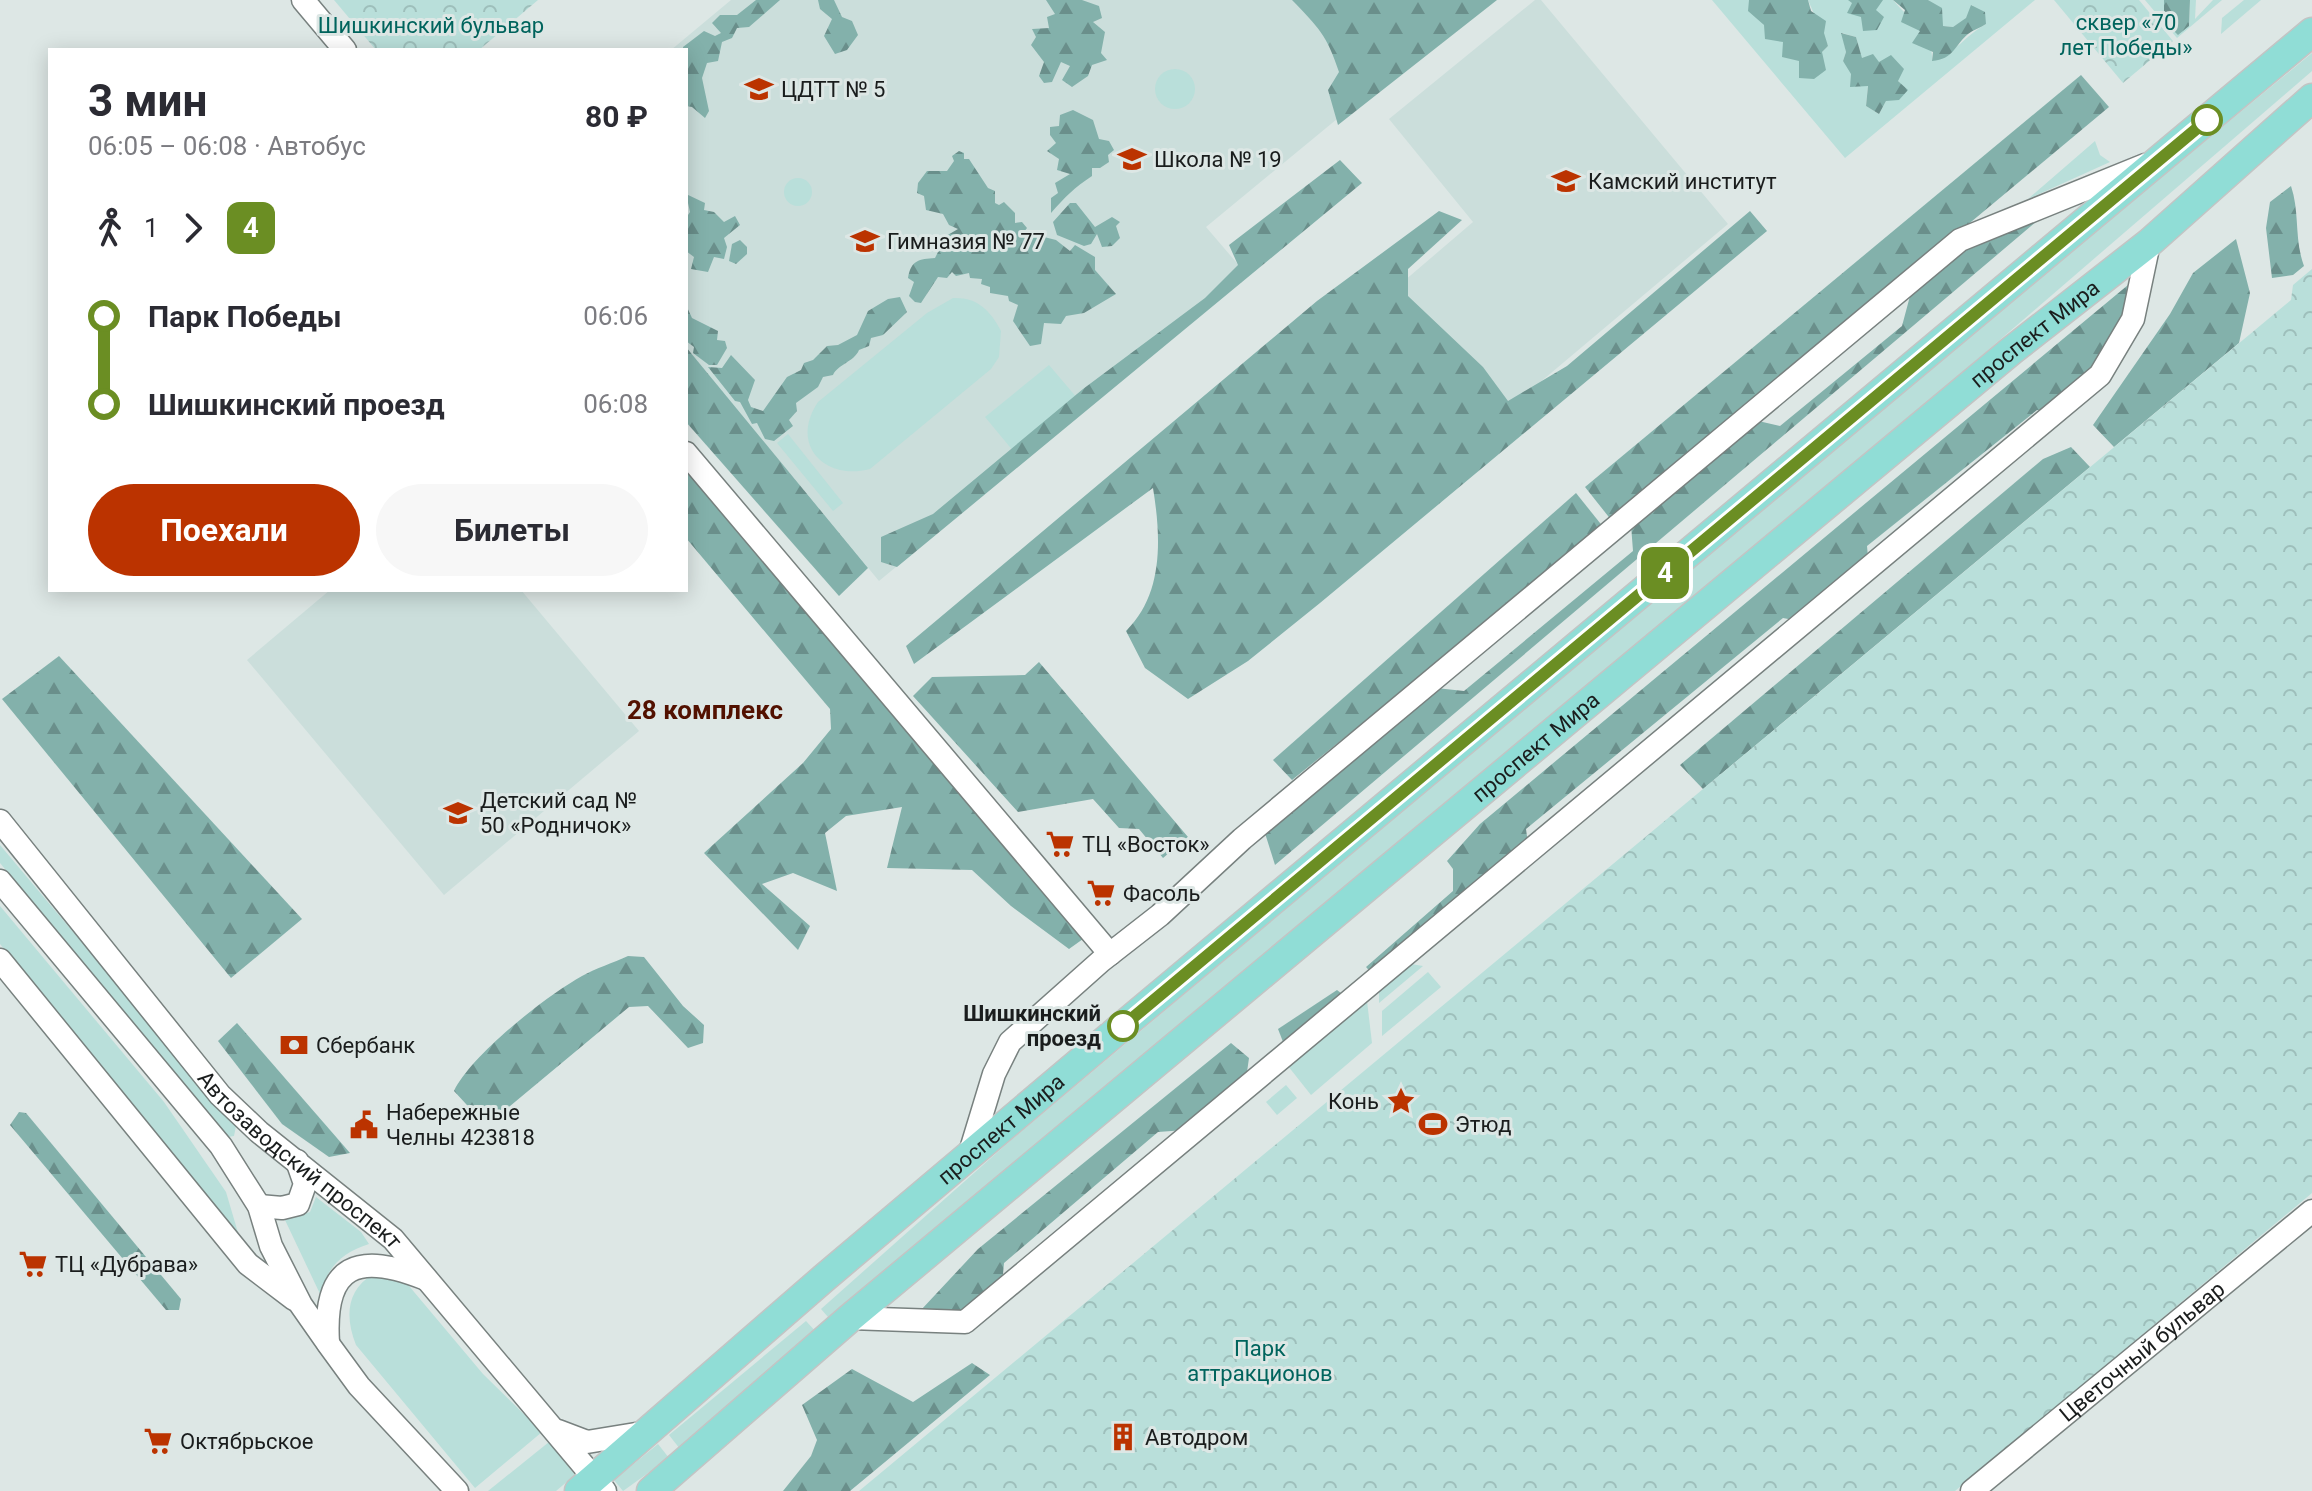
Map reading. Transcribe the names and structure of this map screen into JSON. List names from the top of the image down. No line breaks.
{"streets":{"main road":["проспект Мира"],"street":["Автозаводский проспект","Цветочный бульвар"]},"crossings":[["проспект Мира","Автозаводский проспект"]],"districts":["28 комплекс"],"parks":["сквер «70 лет Победы»","Шишкинский бульвар","Парк аттракционов"],"places":{"school or university":["ЦДТТ № 5","Школа № 19","Камский институт","Гимназия № 77","Детский сад № 50 «Родничок»"],"supermarket":["ТЦ «Восток»","Фасоль","ТЦ «Дубрава»","Октябрьское"],"other":["Шишкинский проезд"],"bank":["Сбербанк"],"place":["Конь"],"sports":["Этюд"],"public building":["Набережные Челны 423818"],"building":["Автодром"]},"lines":["bus line 4"],"page":{"on_map":"4","heading":["3 мин","06:05 – 06:08 · Автобус","80 ₽"],"legs":["1","4"],"list":[{"name":"Парк Победы","value":"06:06"},{"name":"Шишкинский проезд","value":"06:08"}],"buttons":["Поехали","Билеты"]}}
